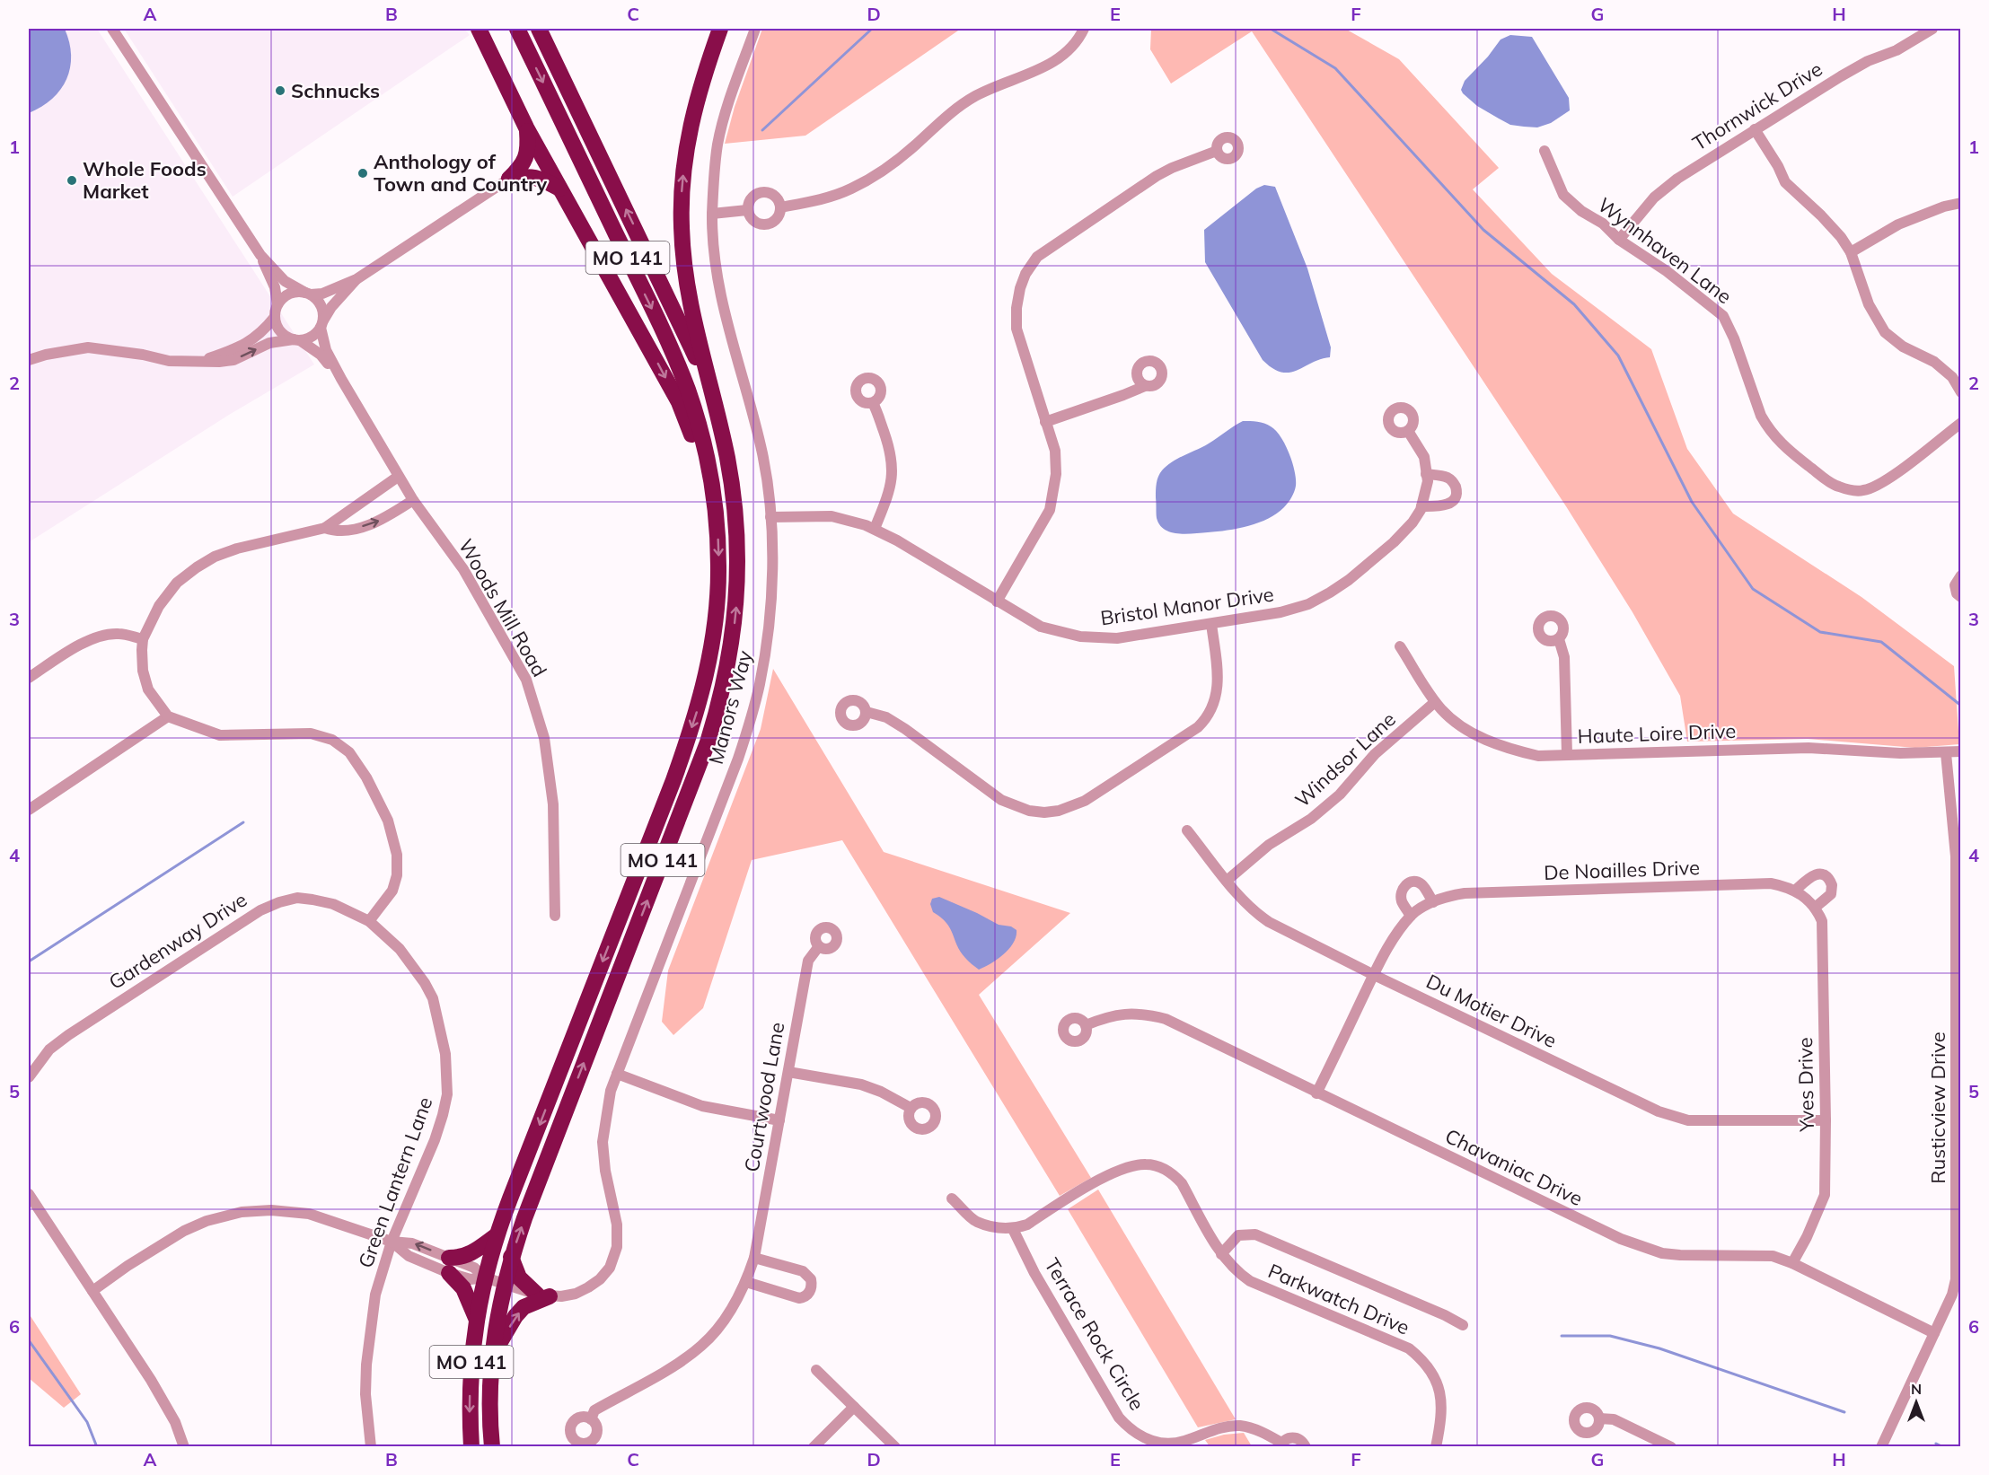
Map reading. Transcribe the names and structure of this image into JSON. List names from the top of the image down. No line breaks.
{"streets":{"highway":["MO 141"],"street":["Thornwick Drive","Wynnhaven Lane","Bristol Manor Drive","Woods Mill Road","Manors Way","Haute Loire Drive","Windsor Lane","De Noailles Drive","Gardenway Drive","Du Motier Drive","Yves Drive","Courtwood Lane","Rusticview Drive","Chavaniac Drive","Green Lantern Lane","Parkwatch Drive","Terrace Rock Circle"]},"crossings":[["Thornwick Drive","Wynnhaven Lane"],["MO 141","Manors Way"],["Bristol Manor Drive","Manors Way"],["Manors Way","Green Lantern Lane"],["Haute Loire Drive","Windsor Lane"],["Haute Loire Drive","Rusticview Drive"],["Windsor Lane","Du Motier Drive"],["De Noailles Drive","Du Motier Drive"],["De Noailles Drive","Yves Drive"],["De Noailles Drive","Chavaniac Drive"],["Gardenway Drive","Green Lantern Lane"],["Du Motier Drive","Yves Drive"],["Yves Drive","Chavaniac Drive"],["Rusticview Drive","Chavaniac Drive"],["Parkwatch Drive","Terrace Rock Circle"]],"places":["Schnucks","Anthology of Town and Country","Whole Foods Market"],"north":"top","grid":{"columns":["A","B","C","D","E","F","G","H"],"rows":["1","2","3","4","5","6"]}}
